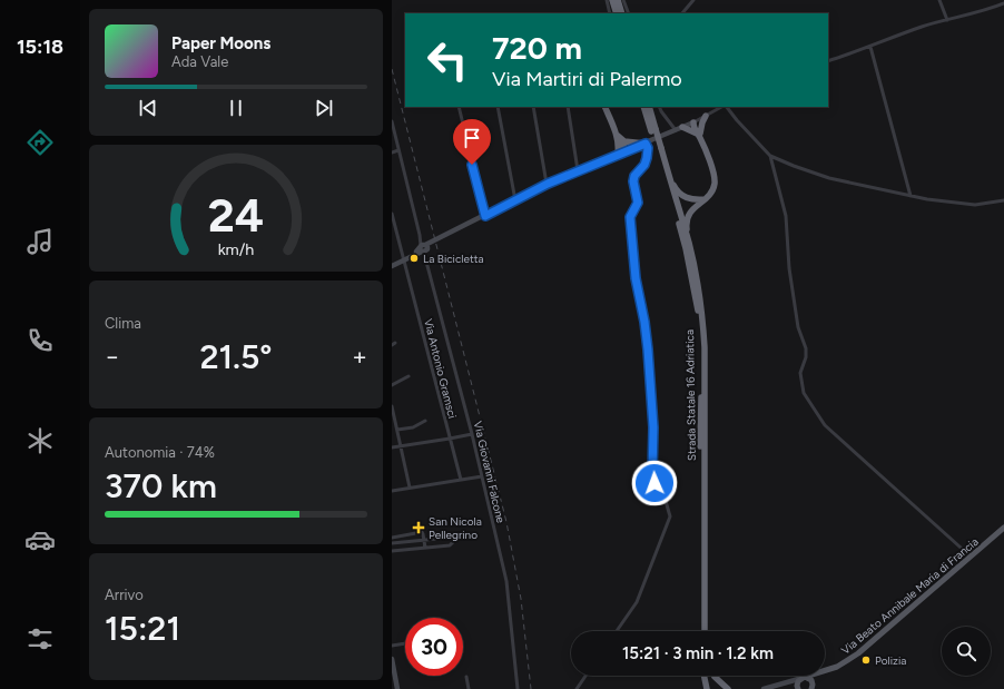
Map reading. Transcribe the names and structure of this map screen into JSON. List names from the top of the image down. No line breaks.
{"streets":{"highway":["Strada Statale 16 Adriatica"],"main road":["Via Beato Annibale Maria di Francia"],"street":["Via Antonio Gramsci","Via Giovanni Falcone"]},"places":{"other":["La Bicicletta","Polizia"],"health":["San Nicola Pellegrino"]},"page":{"tabs":"15:18","turn":["720 m","Via Martiri di Palermo"],"song":["Paper Moons","Ada Vale"],"tile":["Clima",["Autonomia · 74%","370 km"],["Arrivo","15:21"]],"heat":["−","21.5°","+"],"limit":"30","trip":"15:21 · 3 min · 1.2 km","gauge":["24","km/h"]}}
